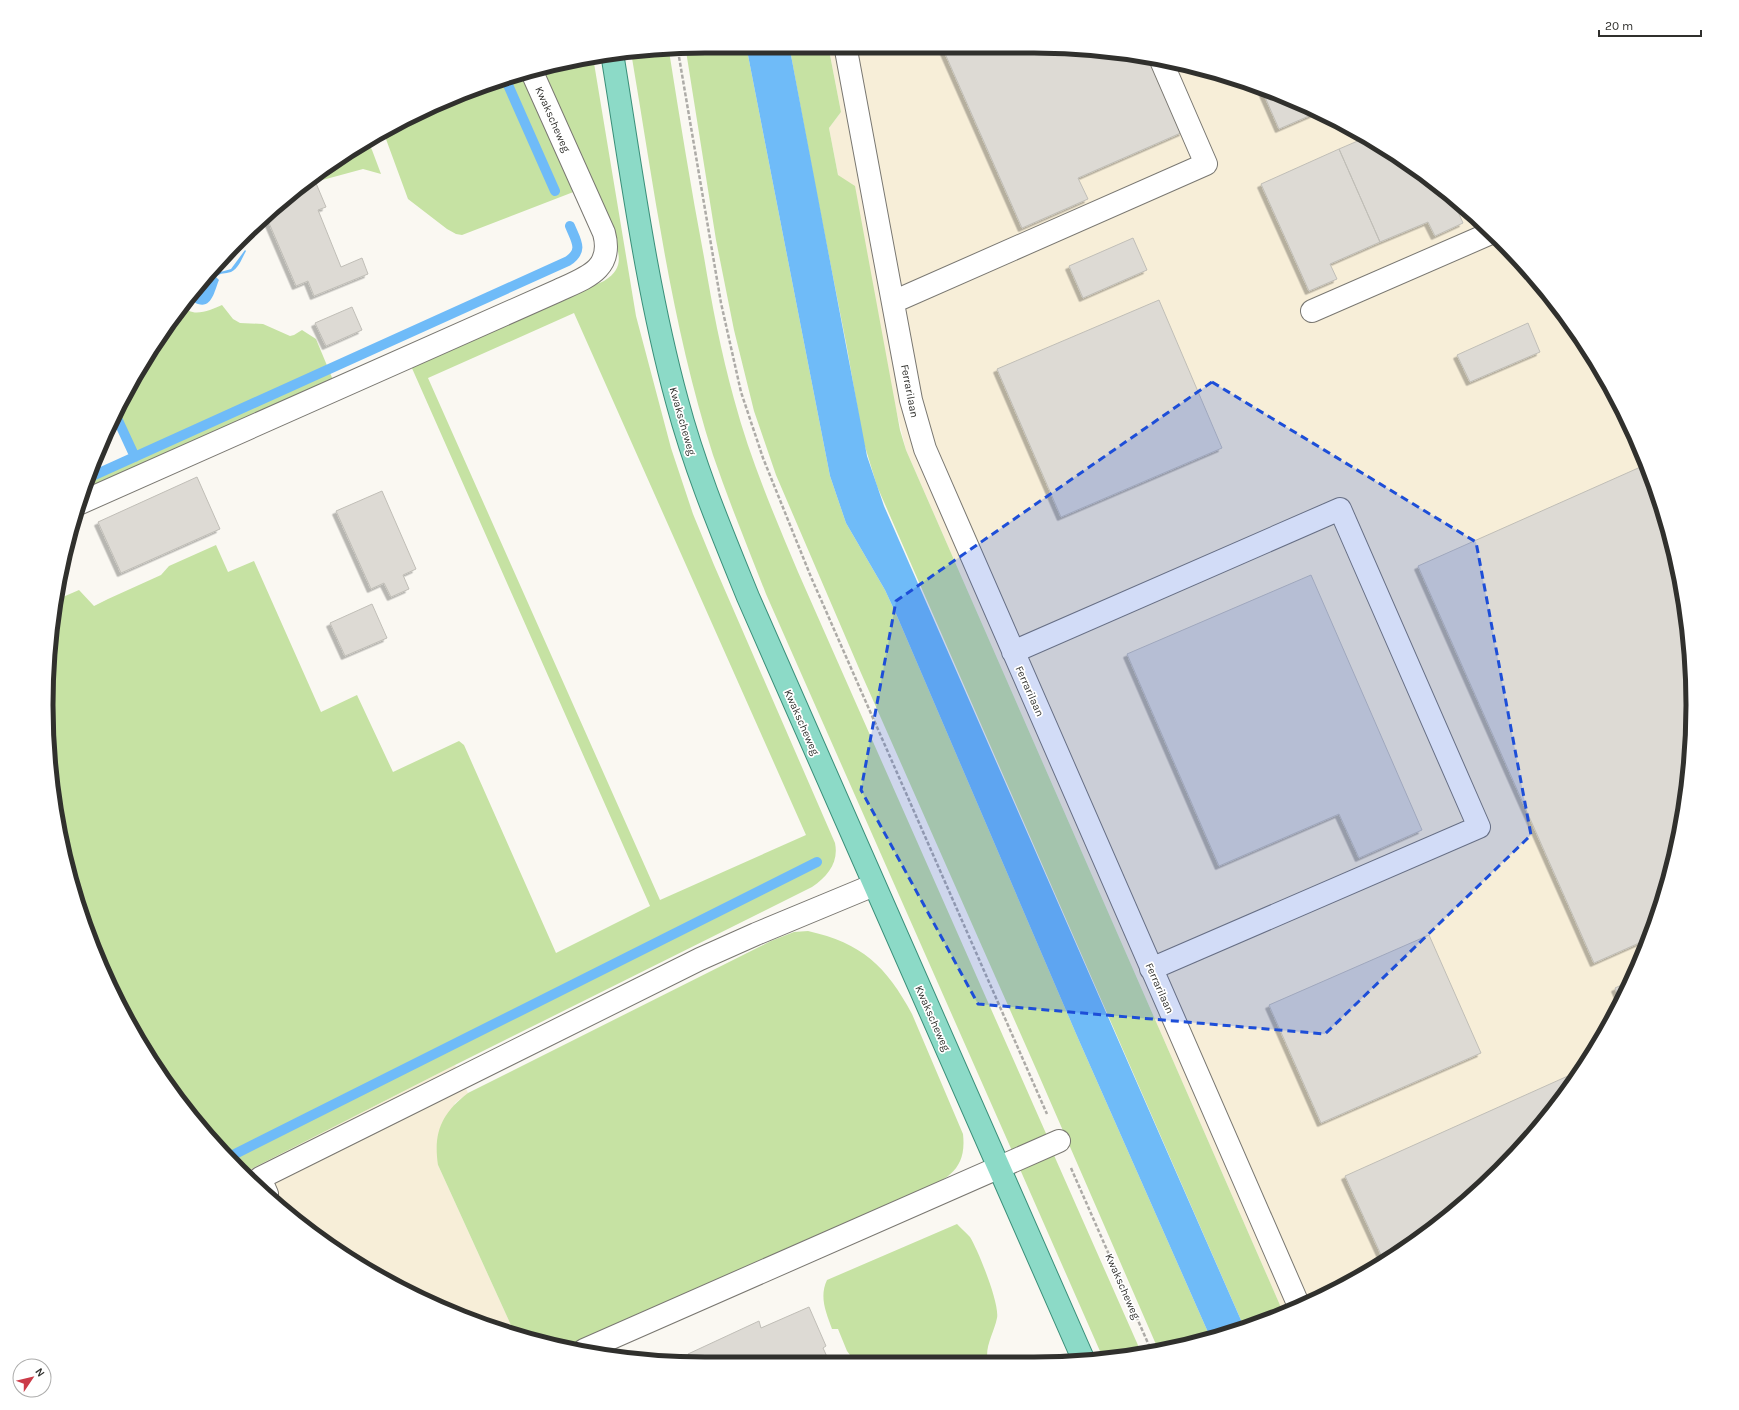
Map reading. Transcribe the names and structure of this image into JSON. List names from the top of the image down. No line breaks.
{"streets":{"main road":["Kwakscheweg"],"street":["Ferrarilaan"]},"scale_bar":"20 m","north":"top right"}
